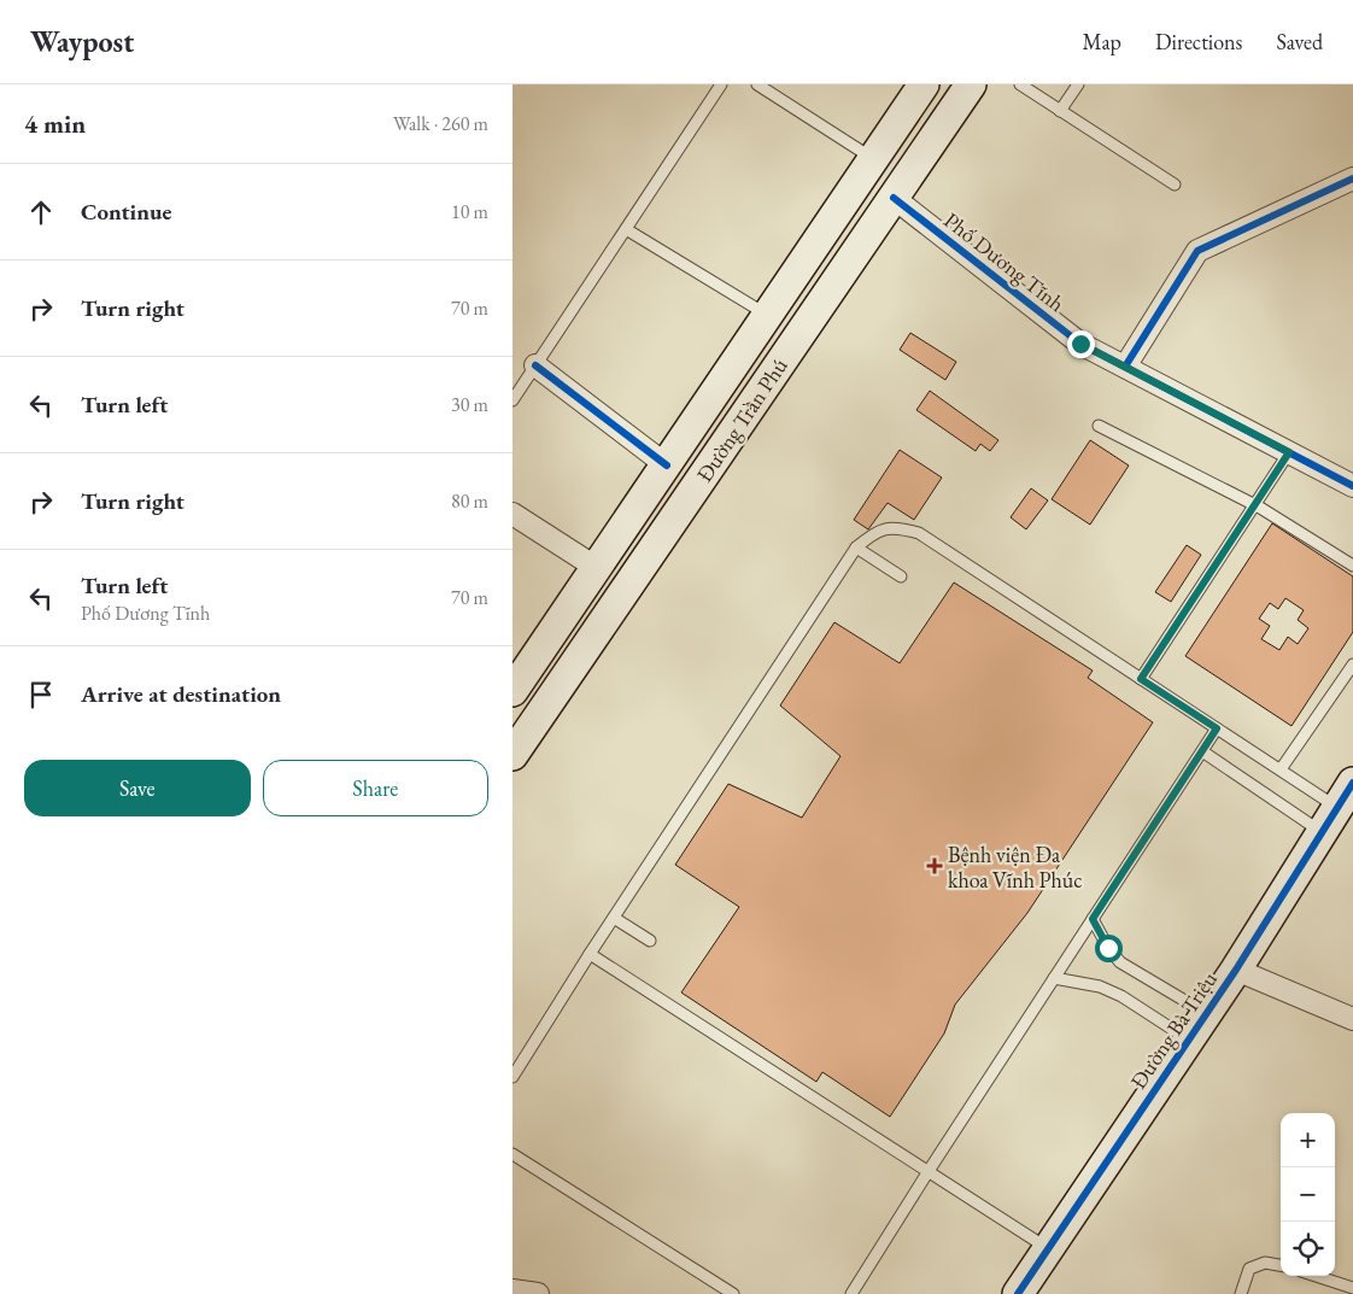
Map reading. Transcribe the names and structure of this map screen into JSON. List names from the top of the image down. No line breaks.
{"streets":{"main road":["Đường Trần Phú","Đường Bà Triệu"],"street":["Phố Dương Tĩnh"]},"crossings":[["Phố Dương Tĩnh","Đường Trần Phú"]],"places":{"health":["Bệnh viện Đa khoa Vĩnh Phúc"]},"page":{"header":"Waypost","nav":["Map","Directions","Saved"],"heading":["4 min","Walk · 260 m"],"list":[["Continue","10 m"],["Turn right","70 m"],["Turn left","30 m"],["Turn right","80 m"],["Turn left","Phố Dương Tĩnh","70 m"],"Arrive at destination"],"buttons":["Save","Share"],"map_buttons":["+","−"]}}
